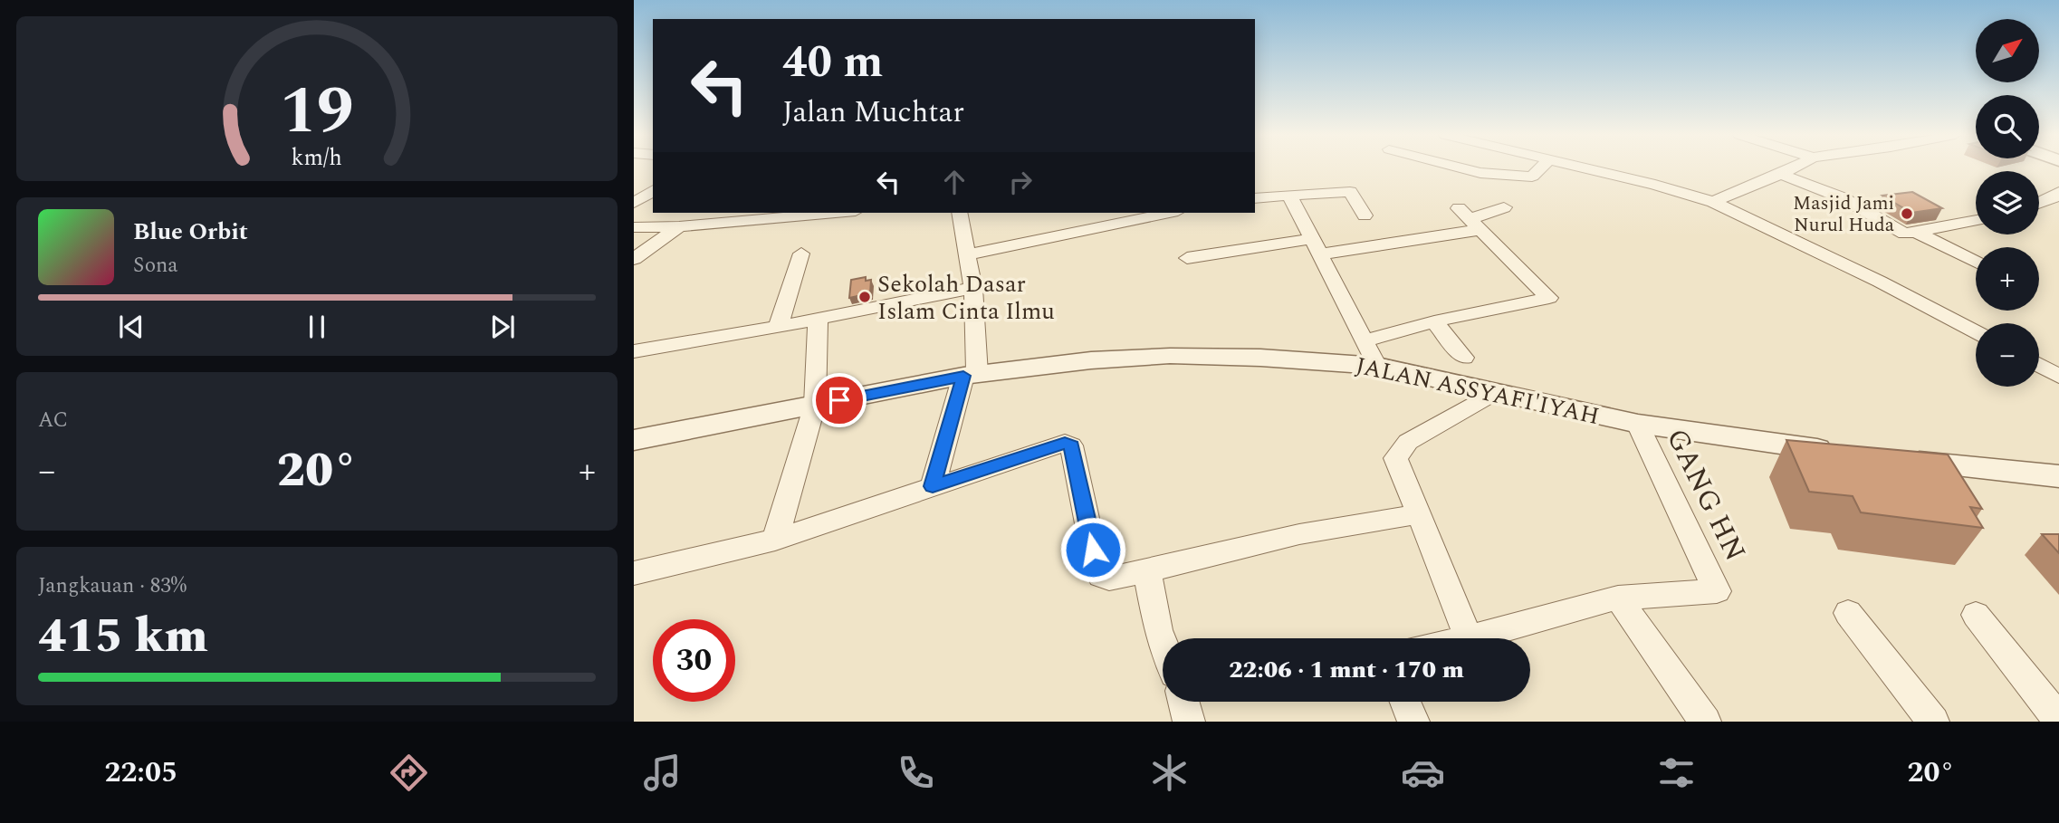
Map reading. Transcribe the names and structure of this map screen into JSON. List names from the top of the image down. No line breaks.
{"streets":{"street":["JALAN ASSYAFI'IYAH","GANG HN"]},"crossings":[["JALAN ASSYAFI'IYAH","GANG HN"]],"places":["Masjid Jami Nurul Huda","Sekolah Dasar Islam Cinta Ilmu"],"north":"top right","page":{"map_buttons":["+","−"],"turn":["40 m","Jalan Muchtar"],"song":["Blue Orbit","Sona"],"tile":["AC",["Jangkauan · 83%","415 km"]],"heat":["−","20°","+"],"limit":"30","trip":"22:06 · 1 mnt · 170 m","tabs":["22:05","20°"],"gauge":["19","km/h"]}}
